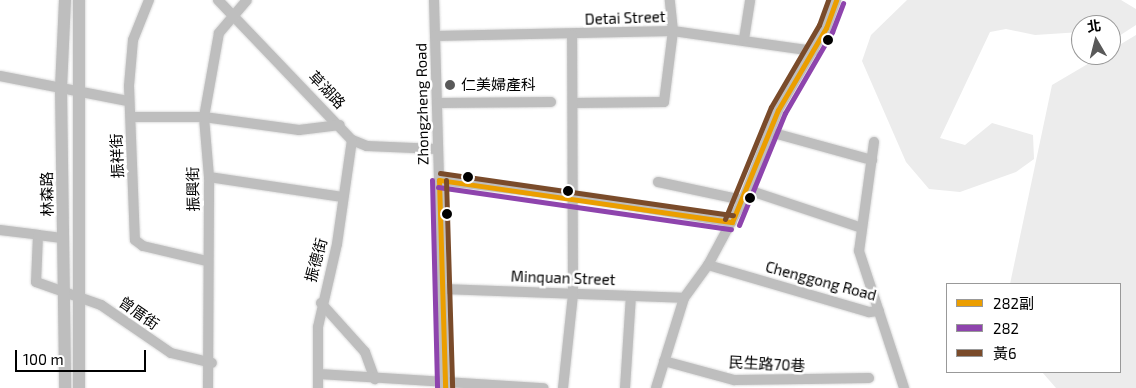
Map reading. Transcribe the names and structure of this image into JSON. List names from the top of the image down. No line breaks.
{"streets":{"main road":["林森路"],"street":["Detai Street","草湖路","Zhongzheng Road","振祥街","振興街","振德街","Minquan Street","Chenggong Road","曾厝街","民生路70巷"]},"crossings":[["Detai Street","Zhongzheng Road"],["草湖路","振興街"],["草湖路","振德街"],["Zhongzheng Road","Minquan Street"],["振祥街","振興街"],["振興街","曾厝街"],["林森路","曾厝街"]],"places":["仁美婦產科"],"lines":["transit line 282副","transit line 黃6","transit line 282"],"legend":["282副","282","黃6"],"scale_bar":"100 m","north":"top"}
